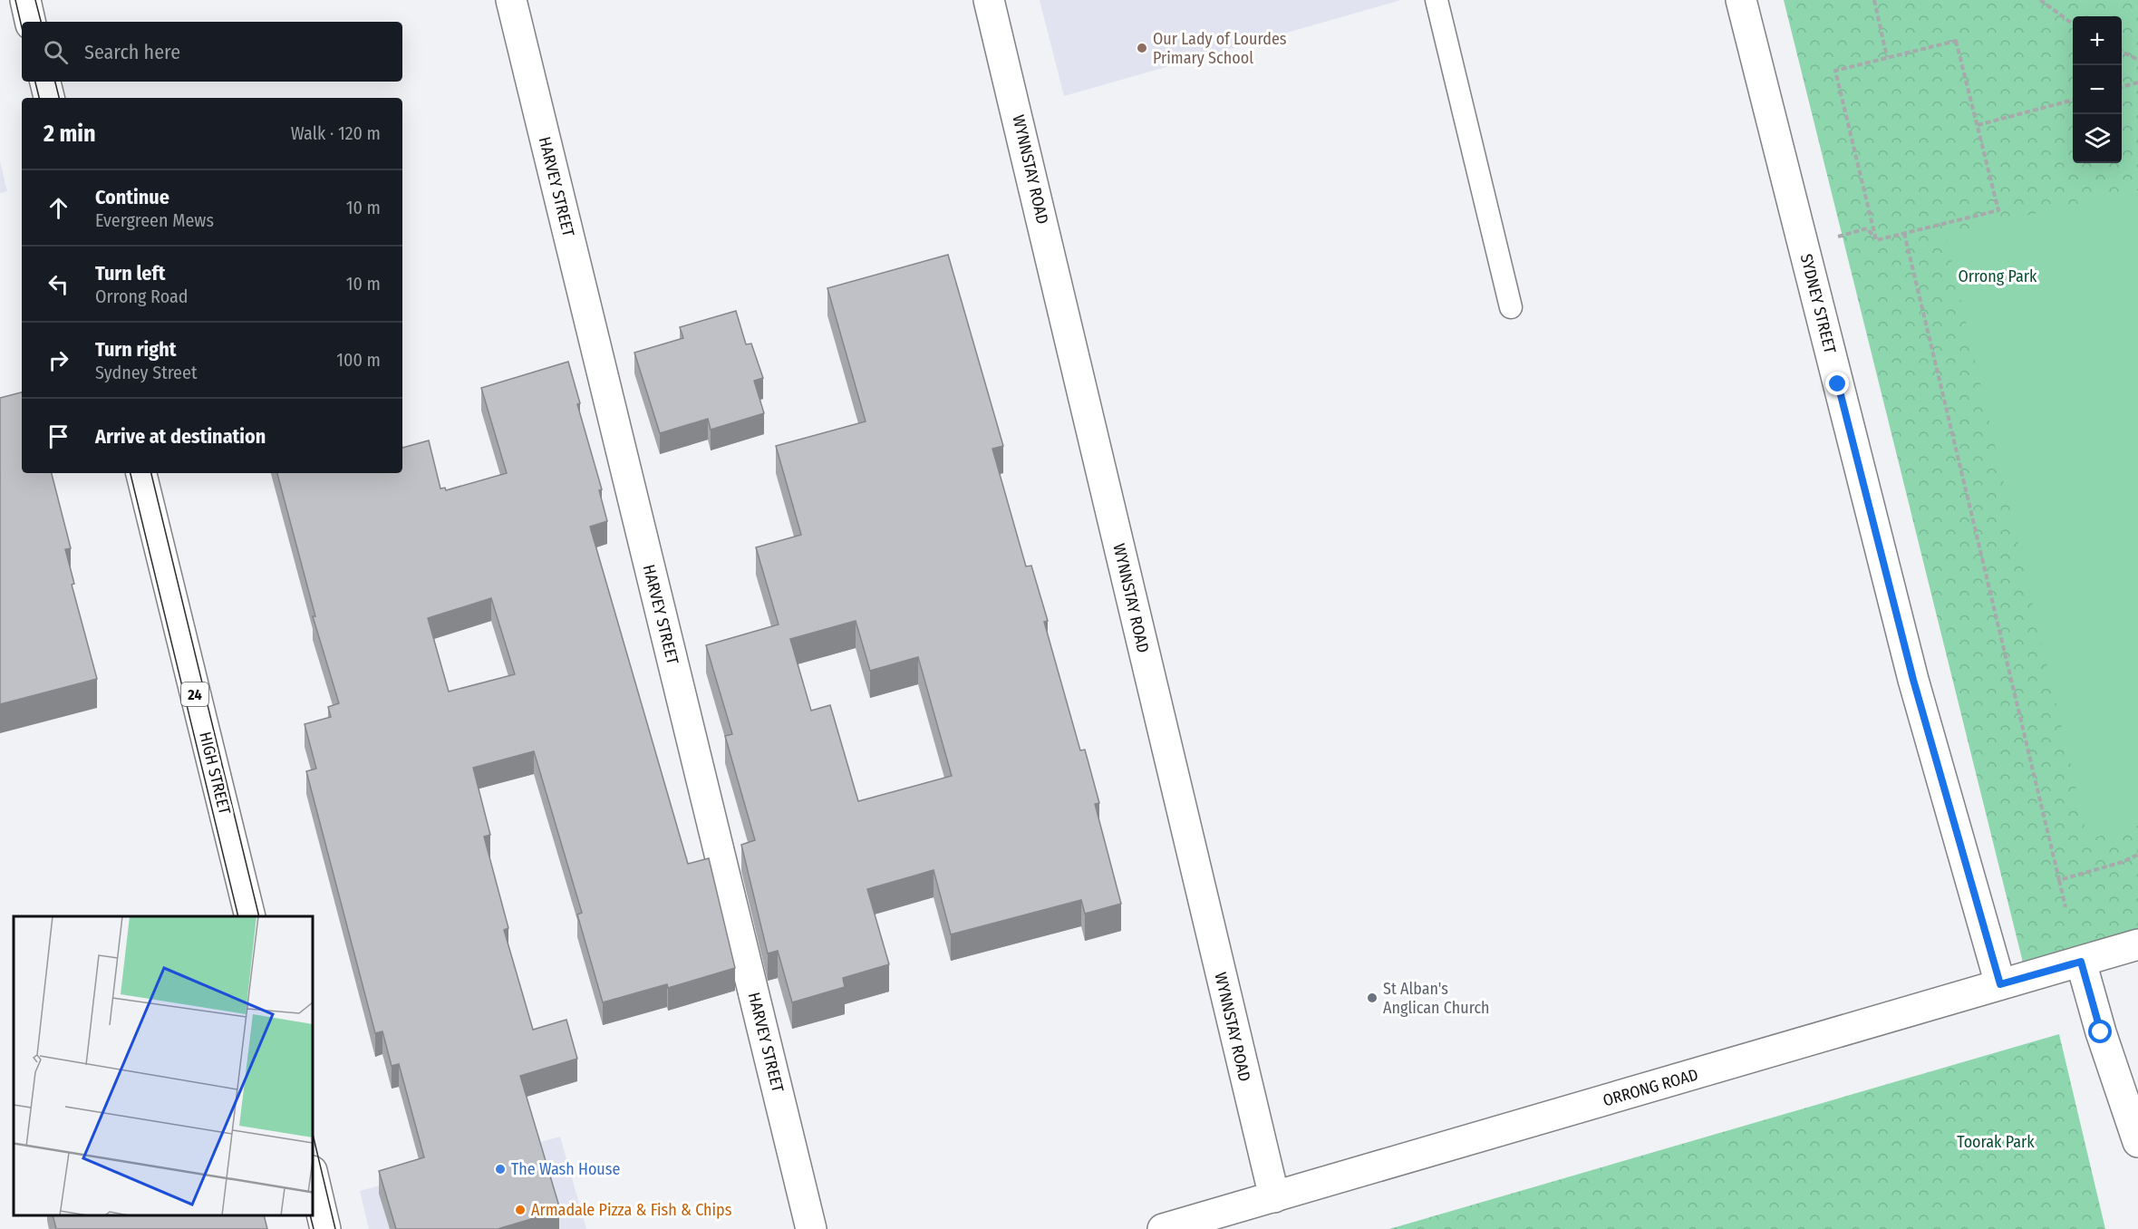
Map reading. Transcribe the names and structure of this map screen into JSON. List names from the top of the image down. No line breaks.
{"streets":{"street":["WYNNSTAY ROAD","HARVEY STREET","SYDNEY STREET","24","HIGH STREET","ORRONG ROAD"]},"crossings":[["WYNNSTAY ROAD","ORRONG ROAD"],["SYDNEY STREET","ORRONG ROAD"]],"parks":["Orrong Park","Toorak Park"],"places":["Our Lady of Lourdes Primary School","St Alban's Anglican Church","The Wash House","Armadale Pizza & Fish & Chips"],"page":{"map_buttons":["+","−"],"search":"Search here","heading":["2 min","Walk · 120 m"],"list":[["Continue","Evergreen Mews","10 m"],["Turn left","Orrong Road","10 m"],["Turn right","Sydney Street","100 m"],"Arrive at destination"]}}
